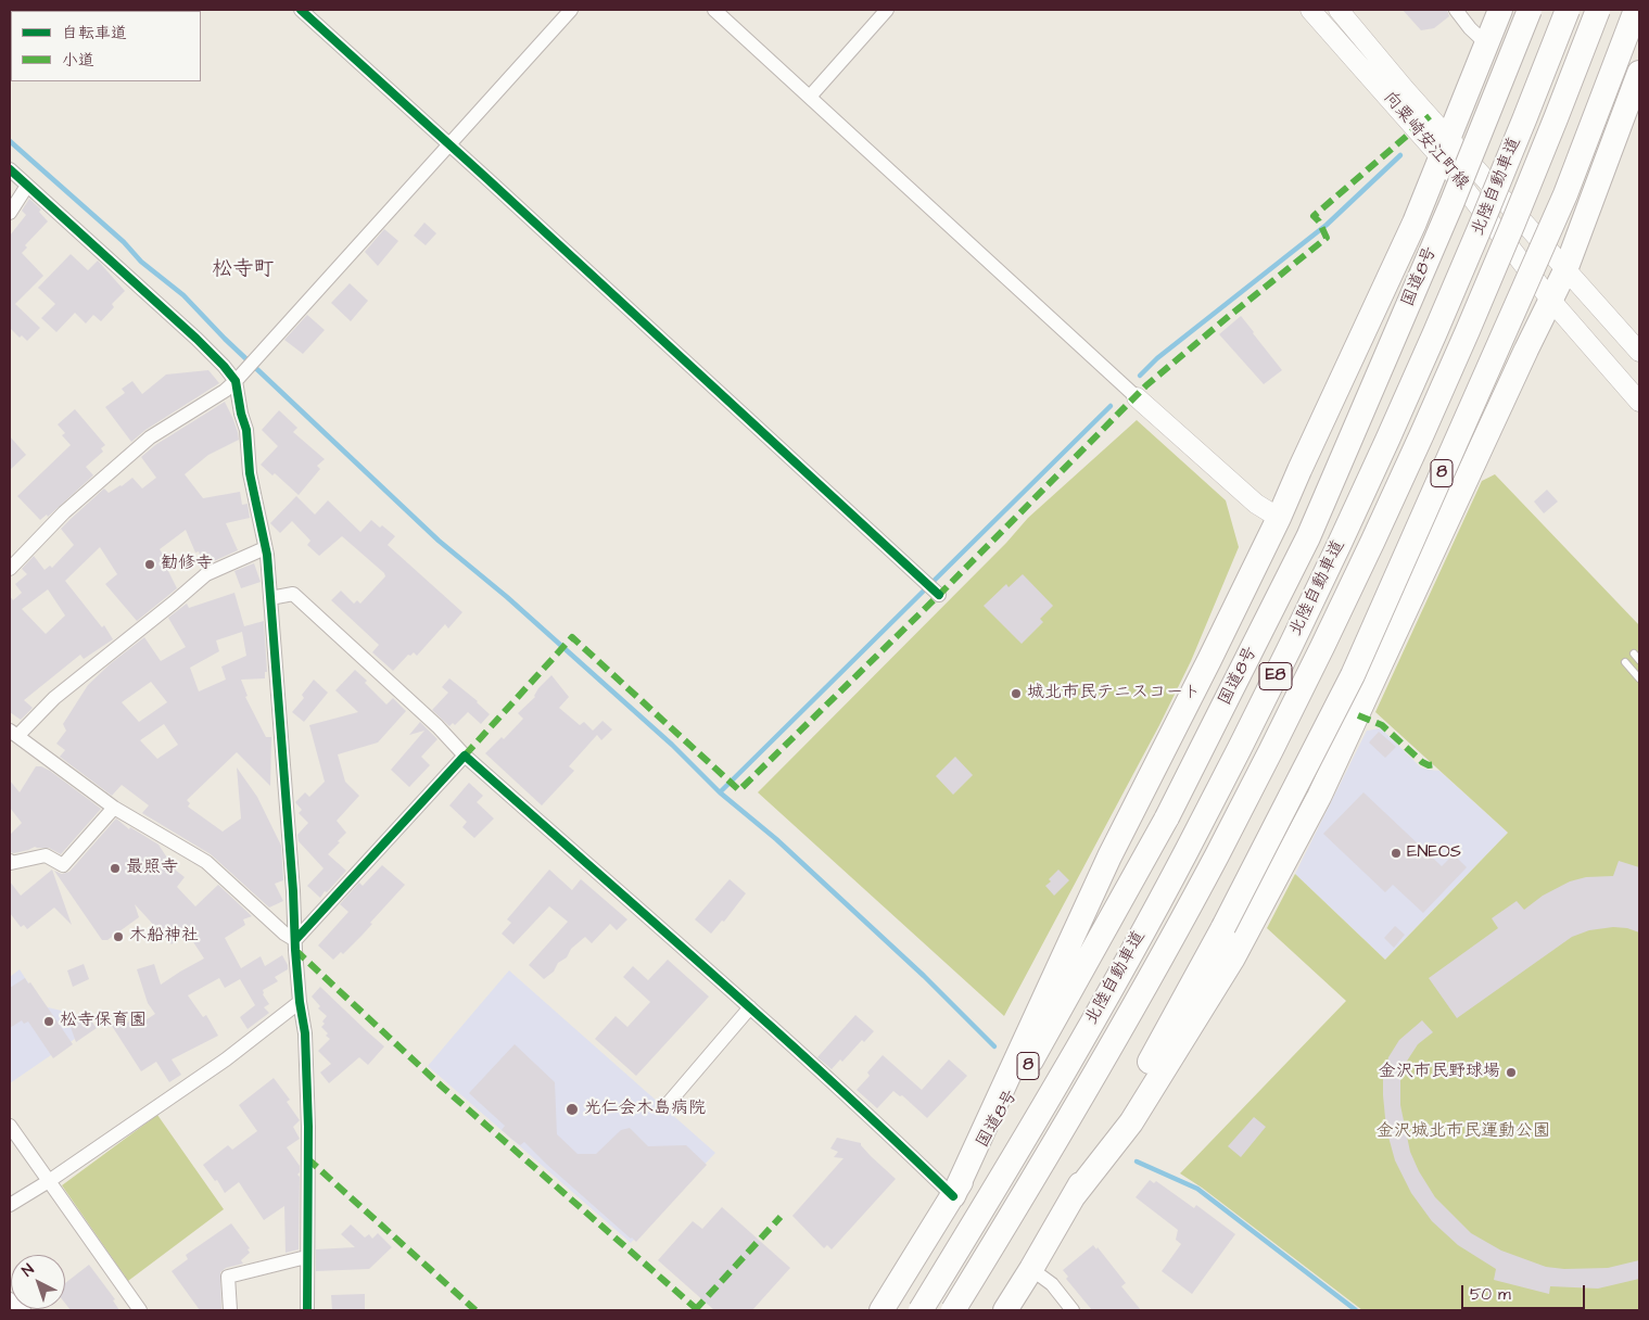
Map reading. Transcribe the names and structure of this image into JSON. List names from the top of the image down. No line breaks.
{"streets":{"highway":["北陸自動車道","国道8号","8","E8"],"main road":["向粟崎安江町線"]},"districts":["松寺町"],"parks":["金沢城北市民運動公園"],"places":["勧修寺","城北市民テニスコート","ENEOS","最照寺","木船神社","松寺保育園","金沢市民野球場","光仁会木島病院"],"legend":["自転車道","小道"],"scale_bar":"50 m","north":"top left"}
